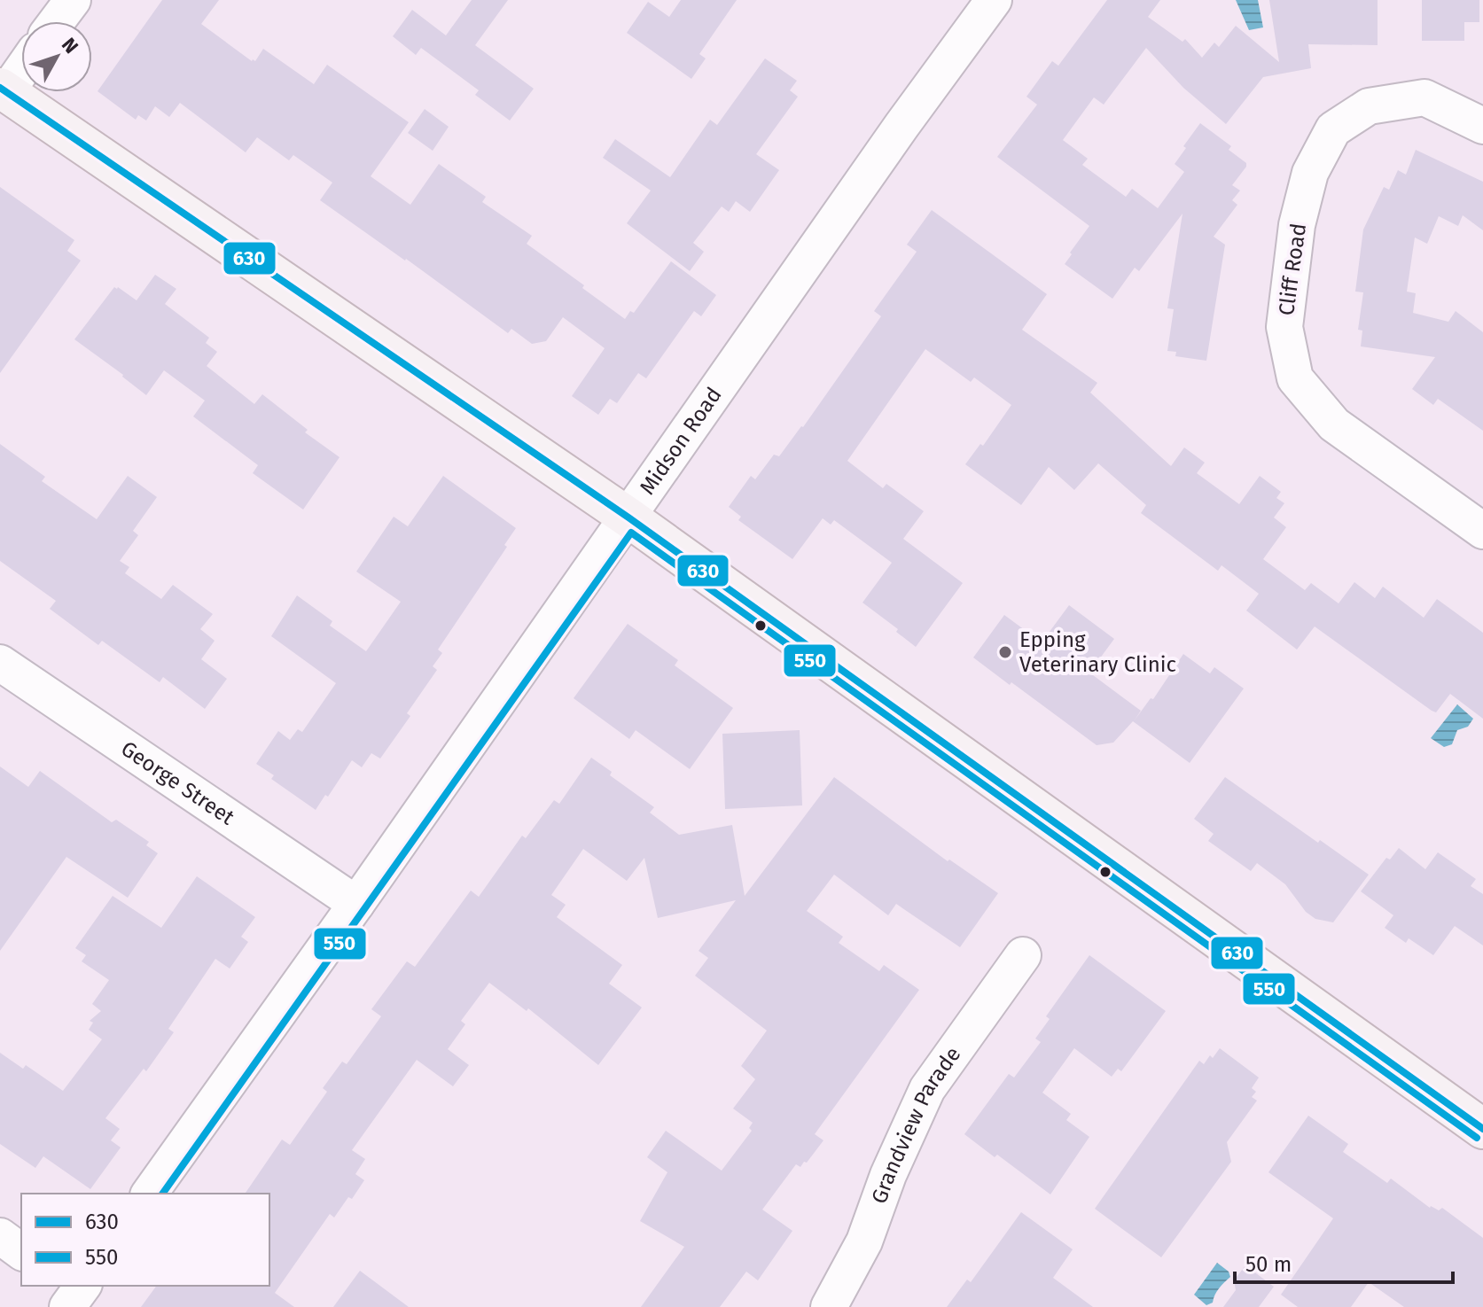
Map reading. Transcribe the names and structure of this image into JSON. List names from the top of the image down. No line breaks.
{"streets":{"street":["Cliff Road","Midson Road","George Street","Grandview Parade"]},"crossings":[["Midson Road","George Street"]],"places":["Epping Veterinary Clinic"],"lines":["transit line 630","transit line 550"],"legend":["630","550"],"scale_bar":"50 m","north":"top right"}
